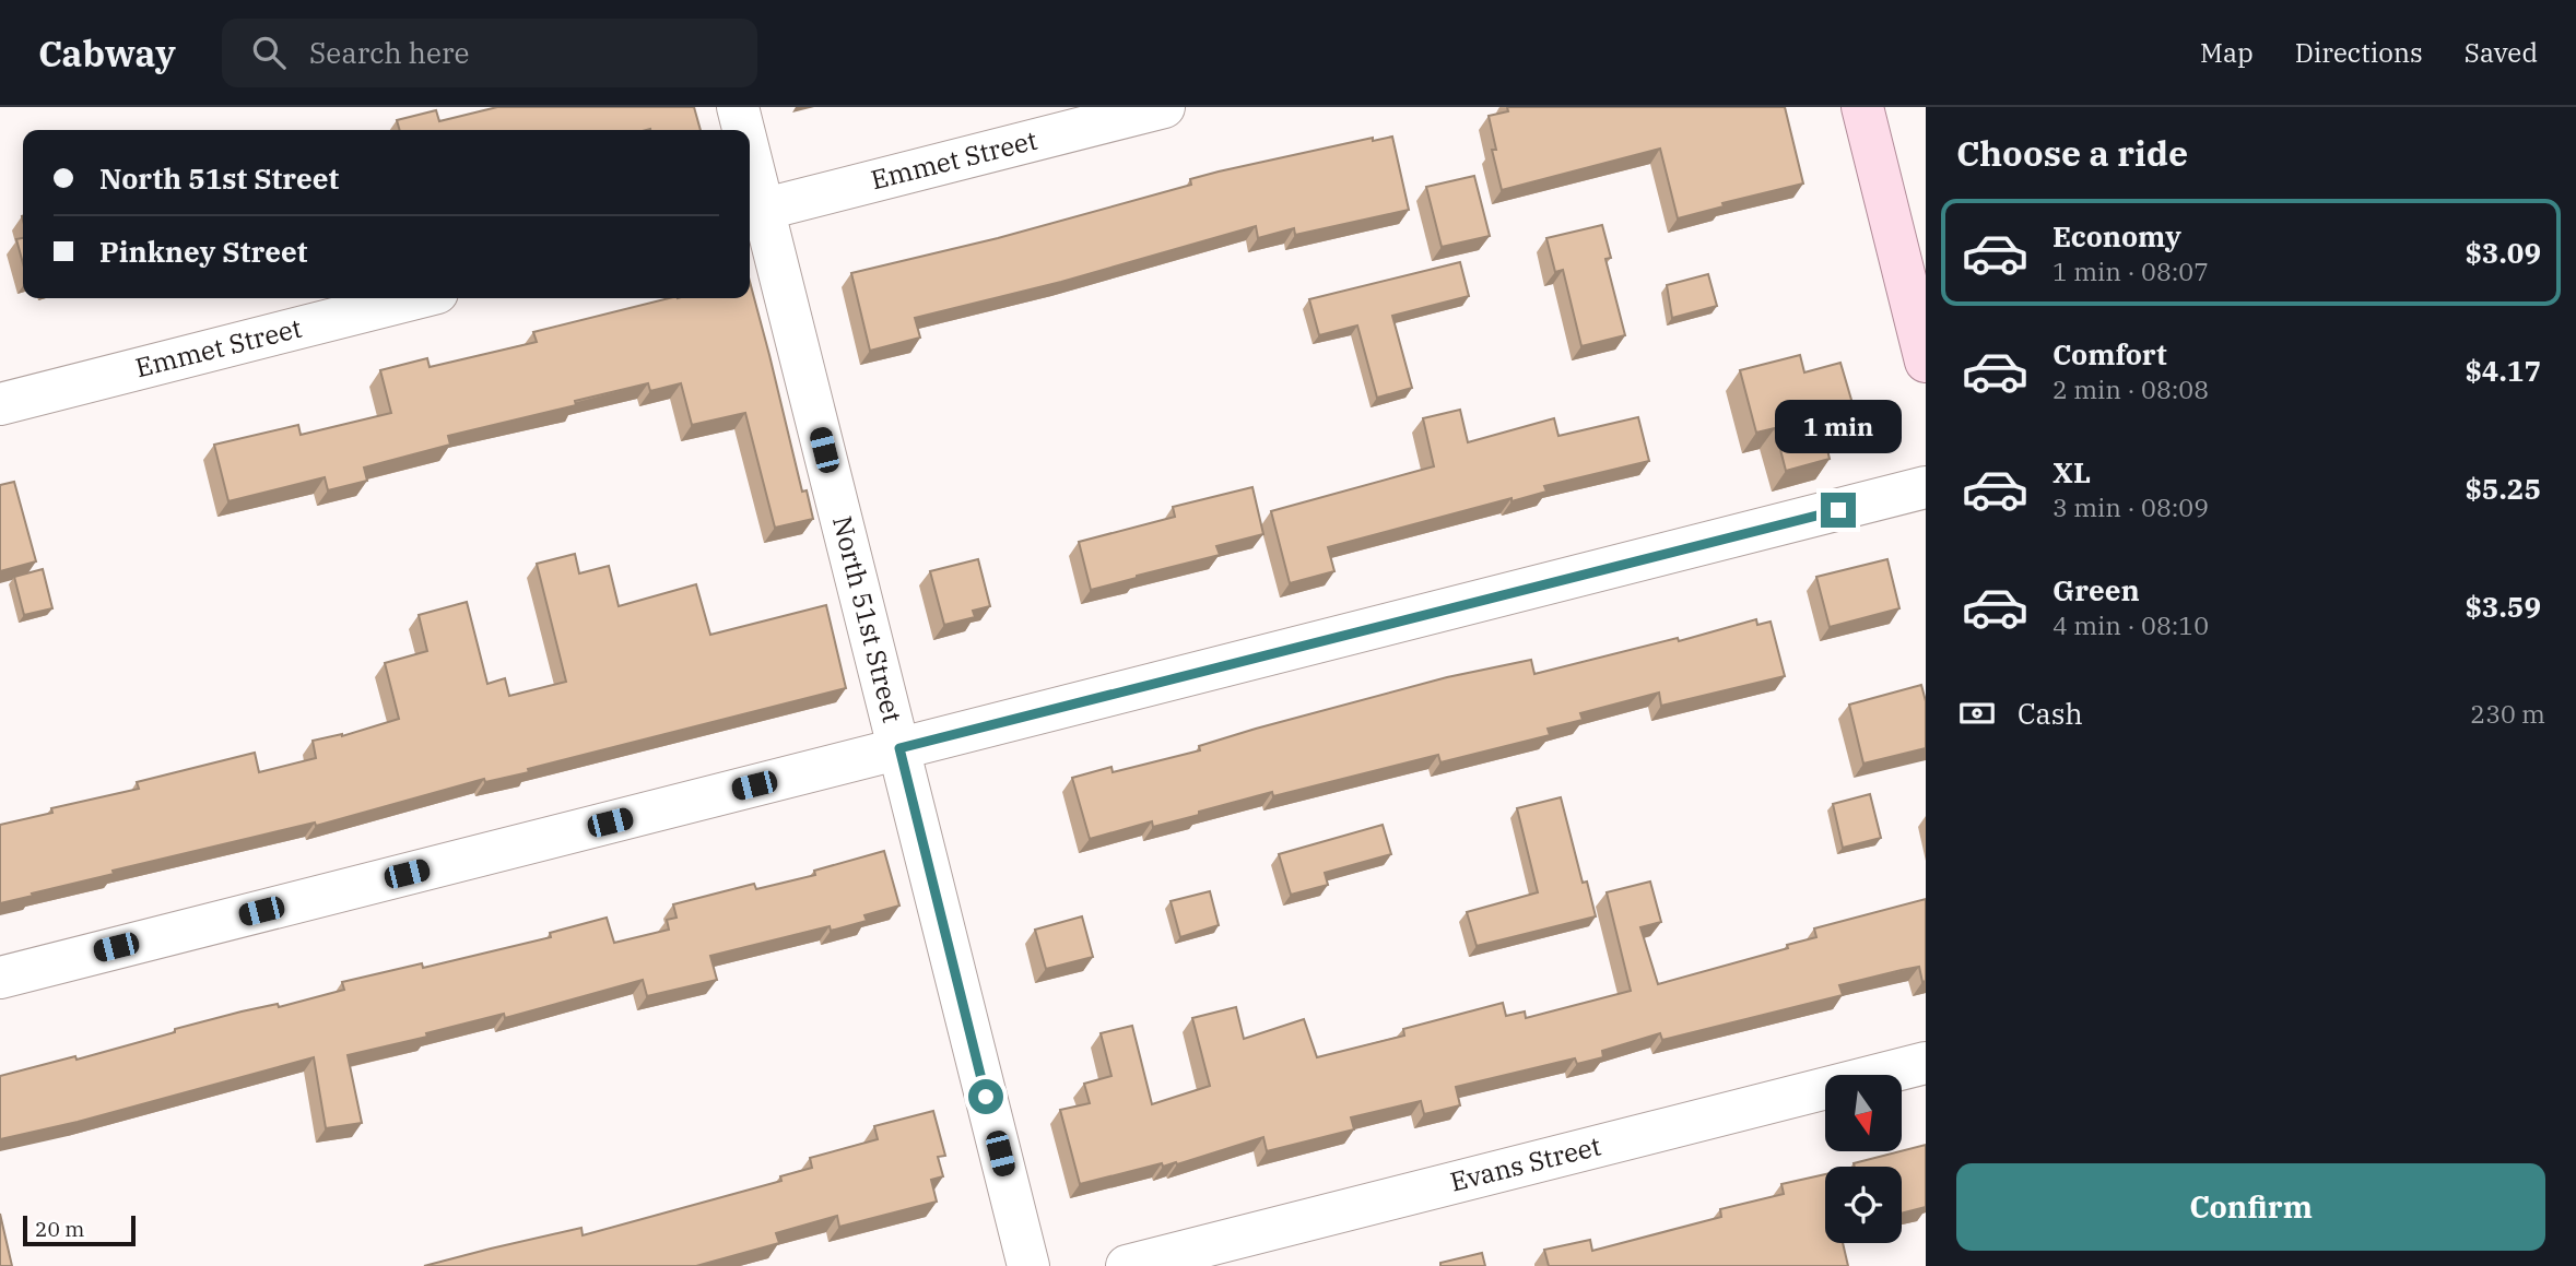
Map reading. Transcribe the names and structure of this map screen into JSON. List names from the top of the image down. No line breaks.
{"streets":{"street":["Emmet Street","North 51st Street","Evans Street"]},"crossings":[["Emmet Street","North 51st Street"]],"scale_bar":"20 m","north":"bottom","page":{"header":"Cabway","search":"Search here","nav":["Map","Directions","Saved"],"heading":"Choose a ride","banner":["North 51st Street","Pinkney Street"],"list":[{"name":"Economy","note":"1 min · 08:07","value":"$3.09"},{"name":"Comfort","note":"2 min · 08:08","value":"$4.17"},{"name":"XL","note":"3 min · 08:09","value":"$5.25"},{"name":"Green","note":"4 min · 08:10","value":"$3.59"}],"bubble":"1 min","pay":["Cash","230 m"],"buttons":"Confirm","scale":"20 m"}}
